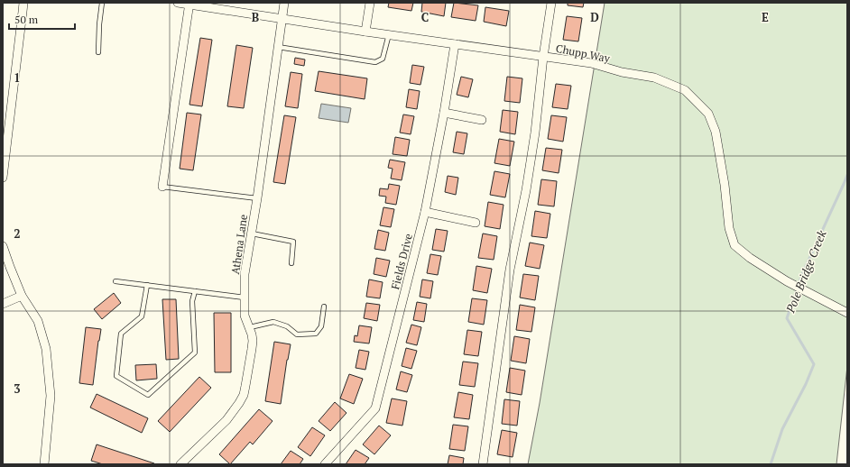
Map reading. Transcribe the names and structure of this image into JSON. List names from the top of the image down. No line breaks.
{"streets":{"street":["Chupp Way","Athena Lane","Fields Drive"]},"crossings":[["Chupp Way","Athena Lane"],["Chupp Way","Fields Drive"]],"water":["Pole Bridge Creek"],"scale_bar":"50 m","grid":{"columns":["B","C","D","E"],"rows":["1","2","3"]}}
